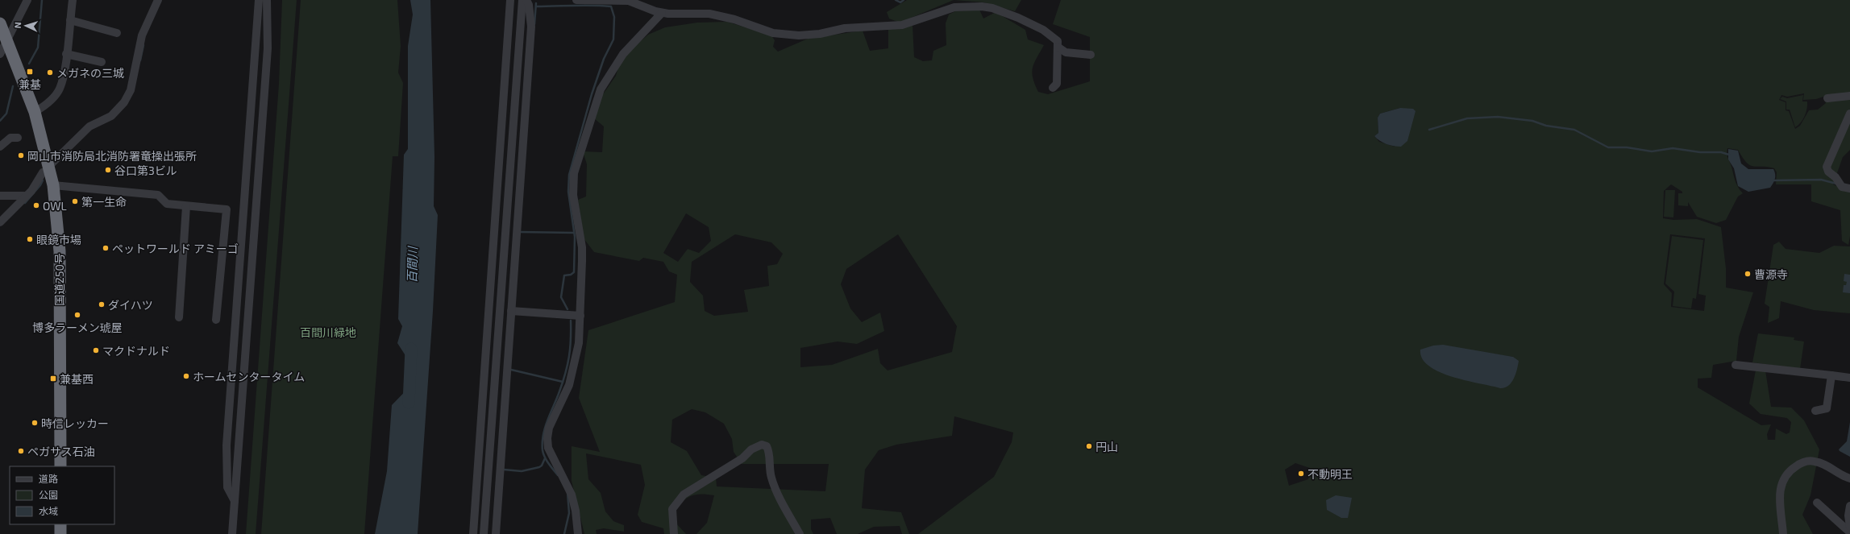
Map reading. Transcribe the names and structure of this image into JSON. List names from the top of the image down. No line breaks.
{"streets":{"highway":["国道250号"]},"water":["百間川"],"parks":["百間川緑地"],"places":{"transit":["兼基","兼基西"],"other":["メガネの三城","岡山市消防局北消防署竜操出張所","谷口第3ビル","第一生命","OWL","眼鏡市場","ペットワールド アミーゴ","曹源寺","ダイハツ","博多ラーメン琥屋","マクドナルド","ホームセンタータイム","時信レッカー","円山","ペガサス石油","不動明王"]},"legend":["道路","公園","水域"],"north":"left"}
